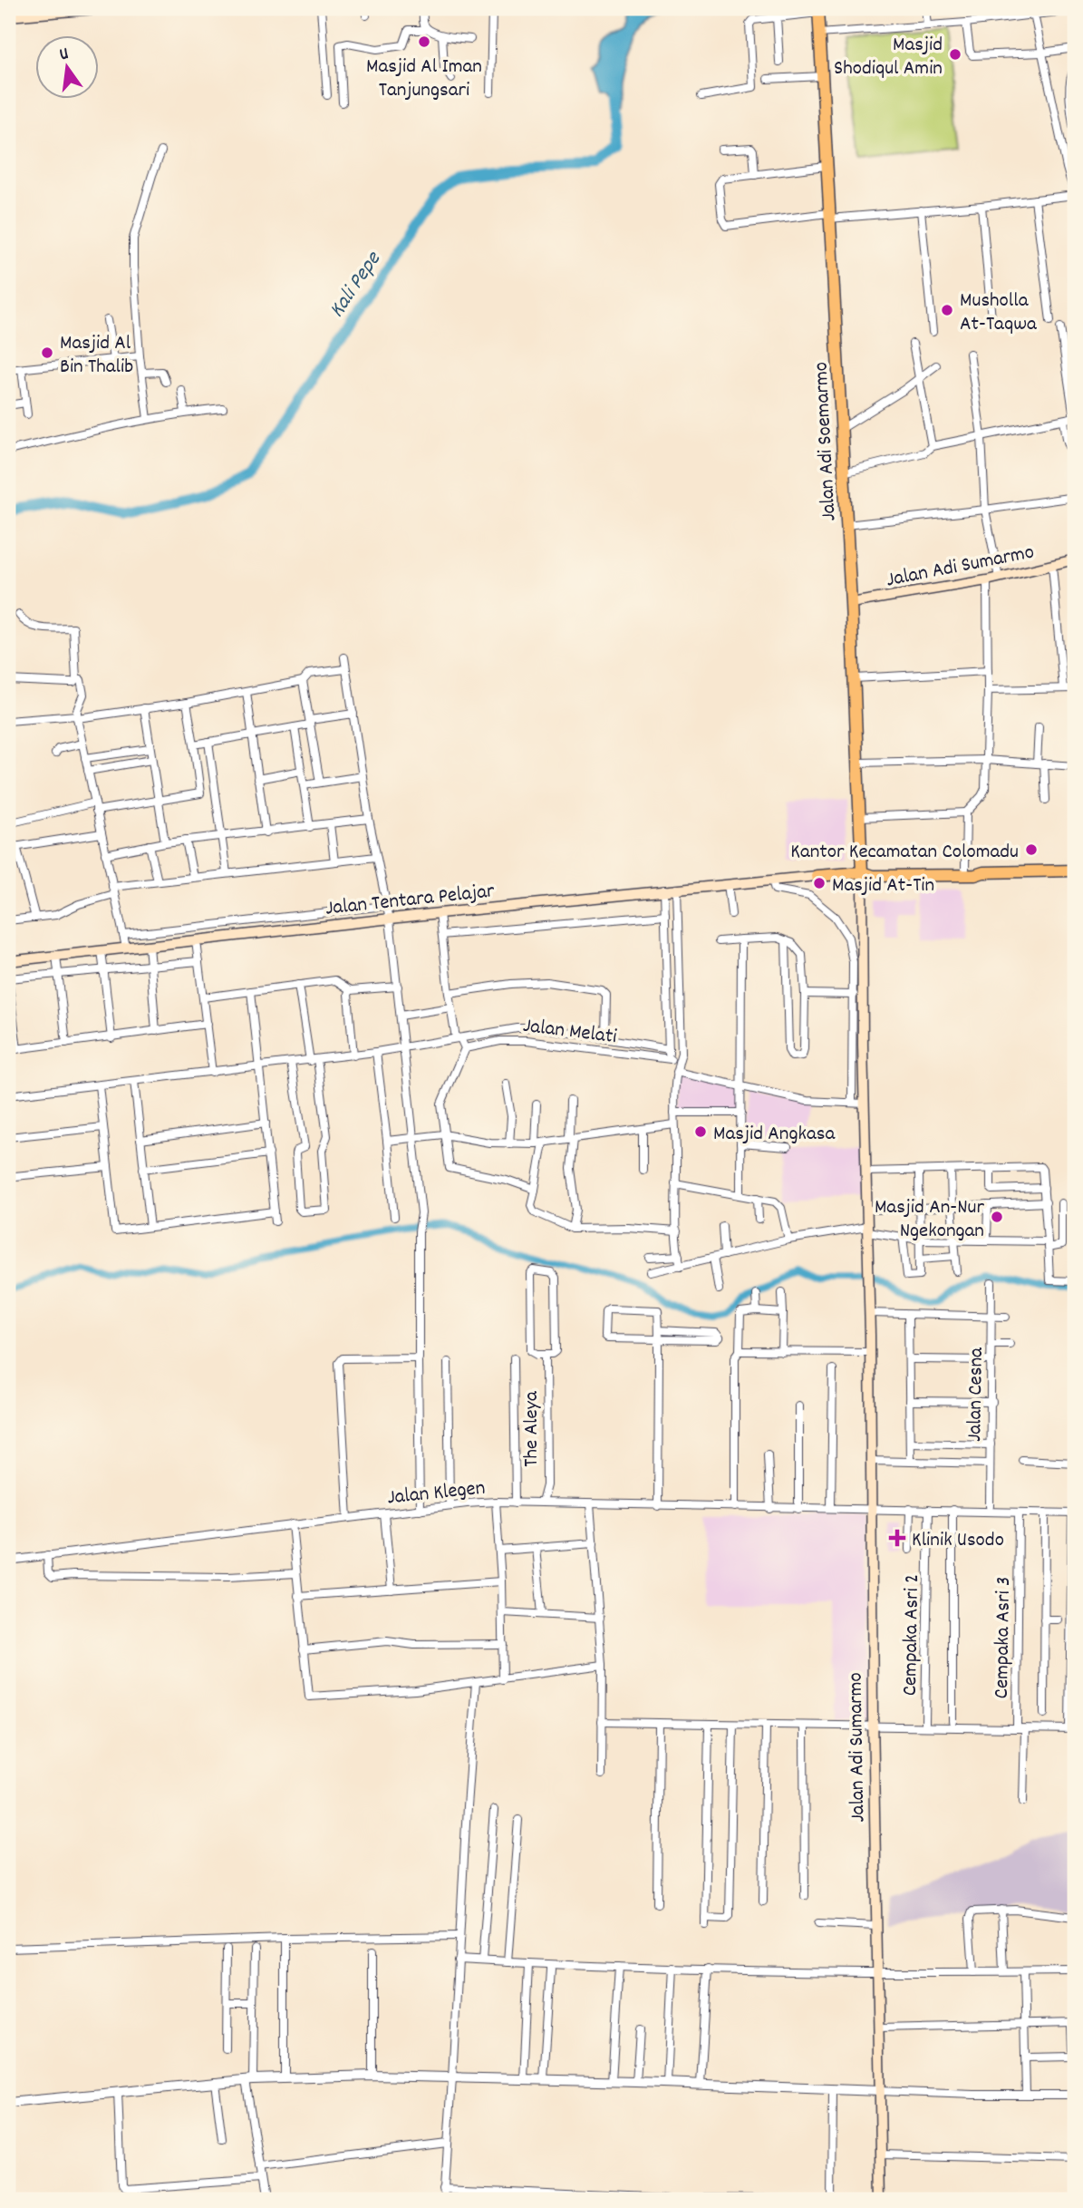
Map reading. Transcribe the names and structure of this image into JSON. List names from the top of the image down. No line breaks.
{"streets":{"main road":["Jalan Adi Soemarmo","Jalan Adi Sumarmo","Jalan Tentara Pelajar"],"street":["Jalan Melati","Jalan Cesna","The Aleya","Jalan Klegen","Cempaka Asri 2","Cempaka Asri 3"]},"crossings":[["Jalan Adi Soemarmo","Jalan Adi Sumarmo"],["Jalan Adi Sumarmo","Jalan Klegen"],["The Aleya","Jalan Klegen"],["Jalan Klegen","Cempaka Asri 2"],["Jalan Klegen","Cempaka Asri 3"]],"water":["Kali Pepe"],"places":{"other":["Masjid Al Iman Tanjungsari","Masjid Shodiqul Amin","Musholla At-Taqwa","Masjid Al Bin Thalib","Kantor Kecamatan Colomadu","Masjid At-Tin","Masjid Angkasa","Masjid An-Nur Ngekongan"],"health":["Klinik Usodo"]},"north":"top"}
